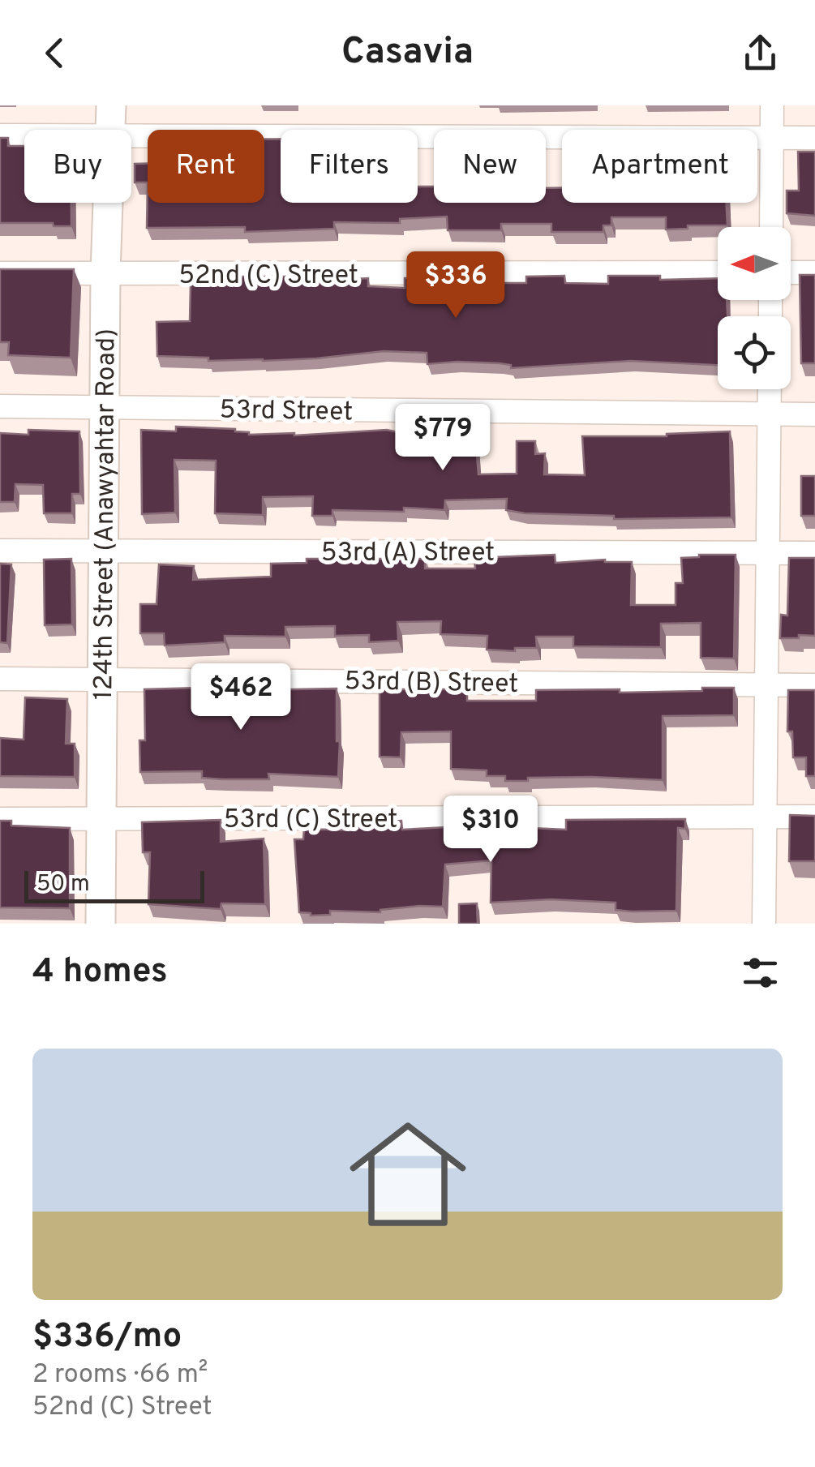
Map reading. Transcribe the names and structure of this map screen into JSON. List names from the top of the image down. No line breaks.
{"streets":{"street":["52nd (C) Street","53rd Street","124th Street (Anawyahtar Road)","53rd (A) Street","53rd (B) Street","53rd (C) Street"]},"crossings":[["52nd (C) Street","124th Street (Anawyahtar Road)"],["53rd Street","124th Street (Anawyahtar Road)"],["124th Street (Anawyahtar Road)","53rd (A) Street"],["124th Street (Anawyahtar Road)","53rd (B) Street"],["124th Street (Anawyahtar Road)","53rd (C) Street"]],"scale_bar":"50 m","north":"left","page":{"header":"Casavia","chip":["Buy","Rent","Filters","New","Apartment"],"price":["$336","$779","$462","$310"],"scale":"50 m","heading":"4 homes","list":[{"name":"$336/mo","note":"2 rooms · 66 m² · 52nd (C) Street"}]}}
